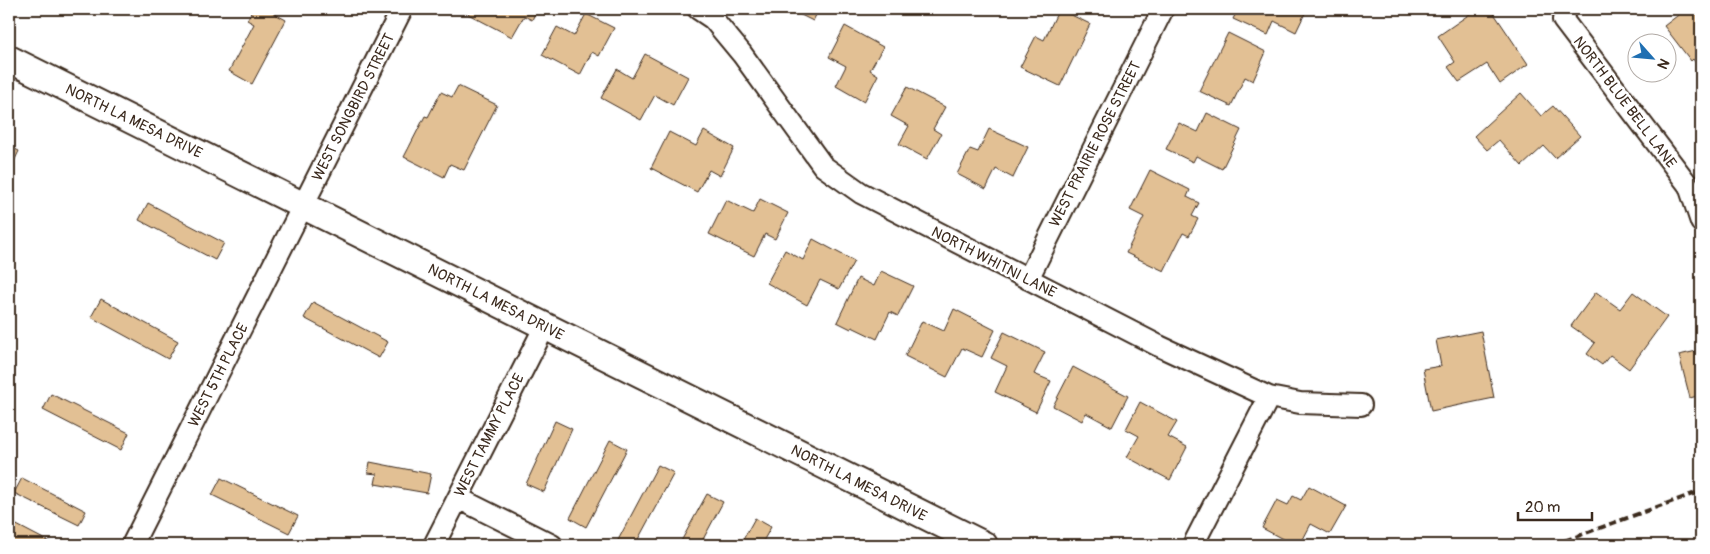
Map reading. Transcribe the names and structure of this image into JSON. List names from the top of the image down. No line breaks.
{"streets":{"street":["NORTH BLUE BELL LANE","WEST SONGBIRD STREET","NORTH LA MESA DRIVE","WEST PRAIRIE ROSE STREET","NORTH WHITNI LANE","WEST 5TH PLACE","WEST TAMMY PLACE"]},"crossings":[["WEST SONGBIRD STREET","NORTH LA MESA DRIVE"],["WEST SONGBIRD STREET","WEST 5TH PLACE"],["NORTH LA MESA DRIVE","WEST 5TH PLACE"],["NORTH LA MESA DRIVE","WEST TAMMY PLACE"],["WEST PRAIRIE ROSE STREET","NORTH WHITNI LANE"]],"scale_bar":"20 m","north":"bottom right"}
